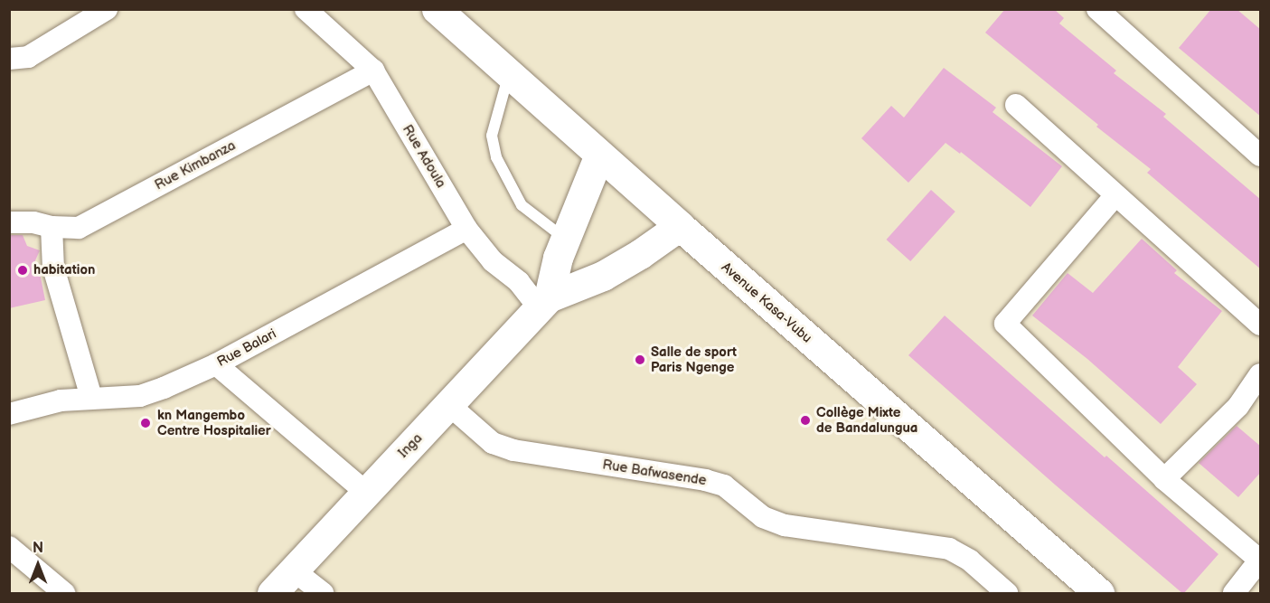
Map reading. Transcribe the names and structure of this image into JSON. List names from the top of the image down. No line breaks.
{"streets":{"main road":["Avenue Kasa-Vubu","Inga"],"street":["Rue Adoula","Rue Kimbanza","Rue Balari","Rue Bafwasende"]},"crossings":[["Rue Adoula","Rue Kimbanza"],["Rue Adoula","Rue Balari"],["Rue Adoula","Inga"],["Avenue Kasa-Vubu","Inga"],["Inga","Rue Bafwasende"]],"places":["habitation","Salle de sport Paris Ngenge","Collège Mixte de Bandalungua","kn Mangembo Centre Hospitalier"],"north":"top"}
